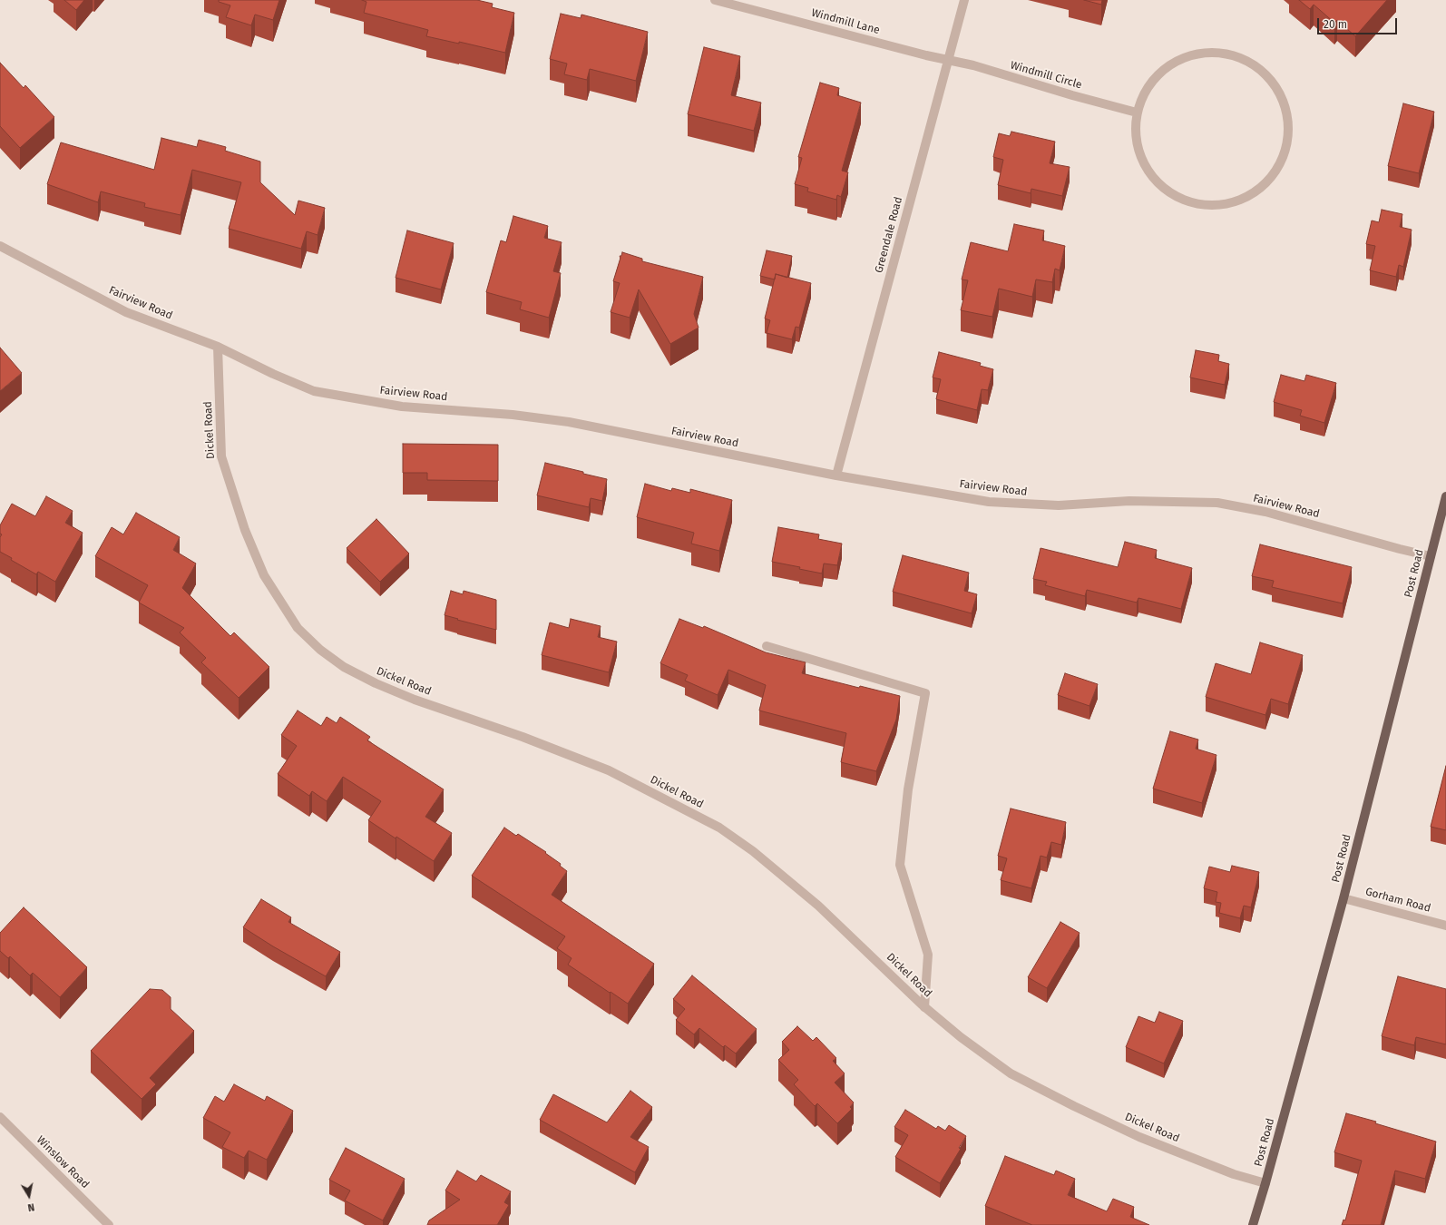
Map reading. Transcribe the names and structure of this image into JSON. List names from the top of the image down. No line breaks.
{"streets":{"main road":["Post Road"],"street":["Windmill Lane","Windmill Circle","Greendale Road","Fairview Road","Dickel Road","Gorham Road","Winslow Road"]},"crossings":[["Windmill Lane","Windmill Circle"],["Windmill Lane","Greendale Road"],["Windmill Circle","Greendale Road"],["Greendale Road","Fairview Road"],["Fairview Road","Dickel Road"],["Fairview Road","Post Road"],["Dickel Road","Post Road"],["Post Road","Gorham Road"]],"scale_bar":"20 m","north":"bottom"}
